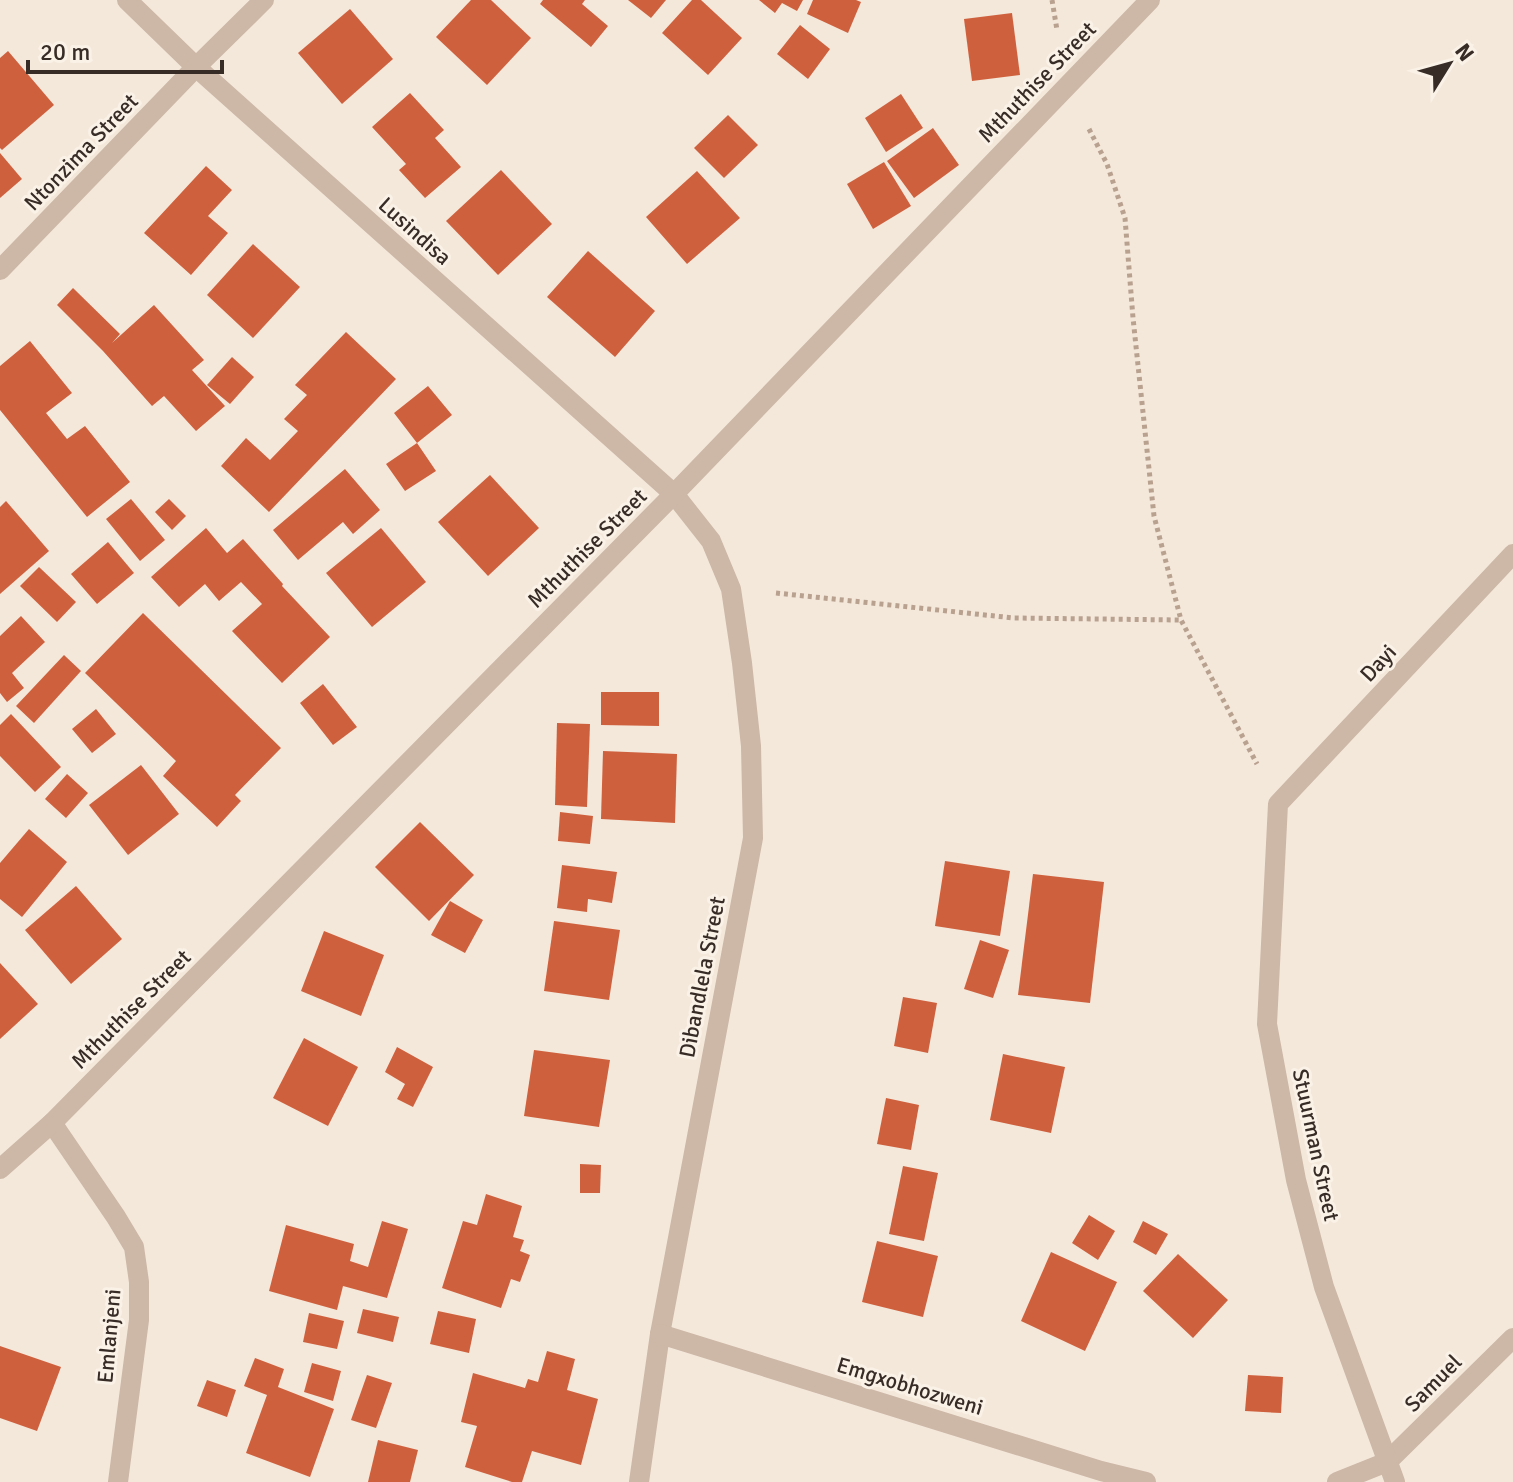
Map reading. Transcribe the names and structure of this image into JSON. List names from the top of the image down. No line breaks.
{"streets":{"street":["Mthuthise Street","Ntonzima Street","Lusindisa","Dayi","Dibandlela Street","Stuurman Street","Emlanjeni","Samuel","Emgxobhozweni"]},"crossings":[["Mthuthise Street","Lusindisa"],["Mthuthise Street","Dibandlela Street"],["Mthuthise Street","Emlanjeni"],["Ntonzima Street","Lusindisa"],["Lusindisa","Dibandlela Street"],["Dayi","Stuurman Street"],["Dibandlela Street","Emgxobhozweni"],["Stuurman Street","Samuel"]],"scale_bar":"20 m","north":"top right"}
